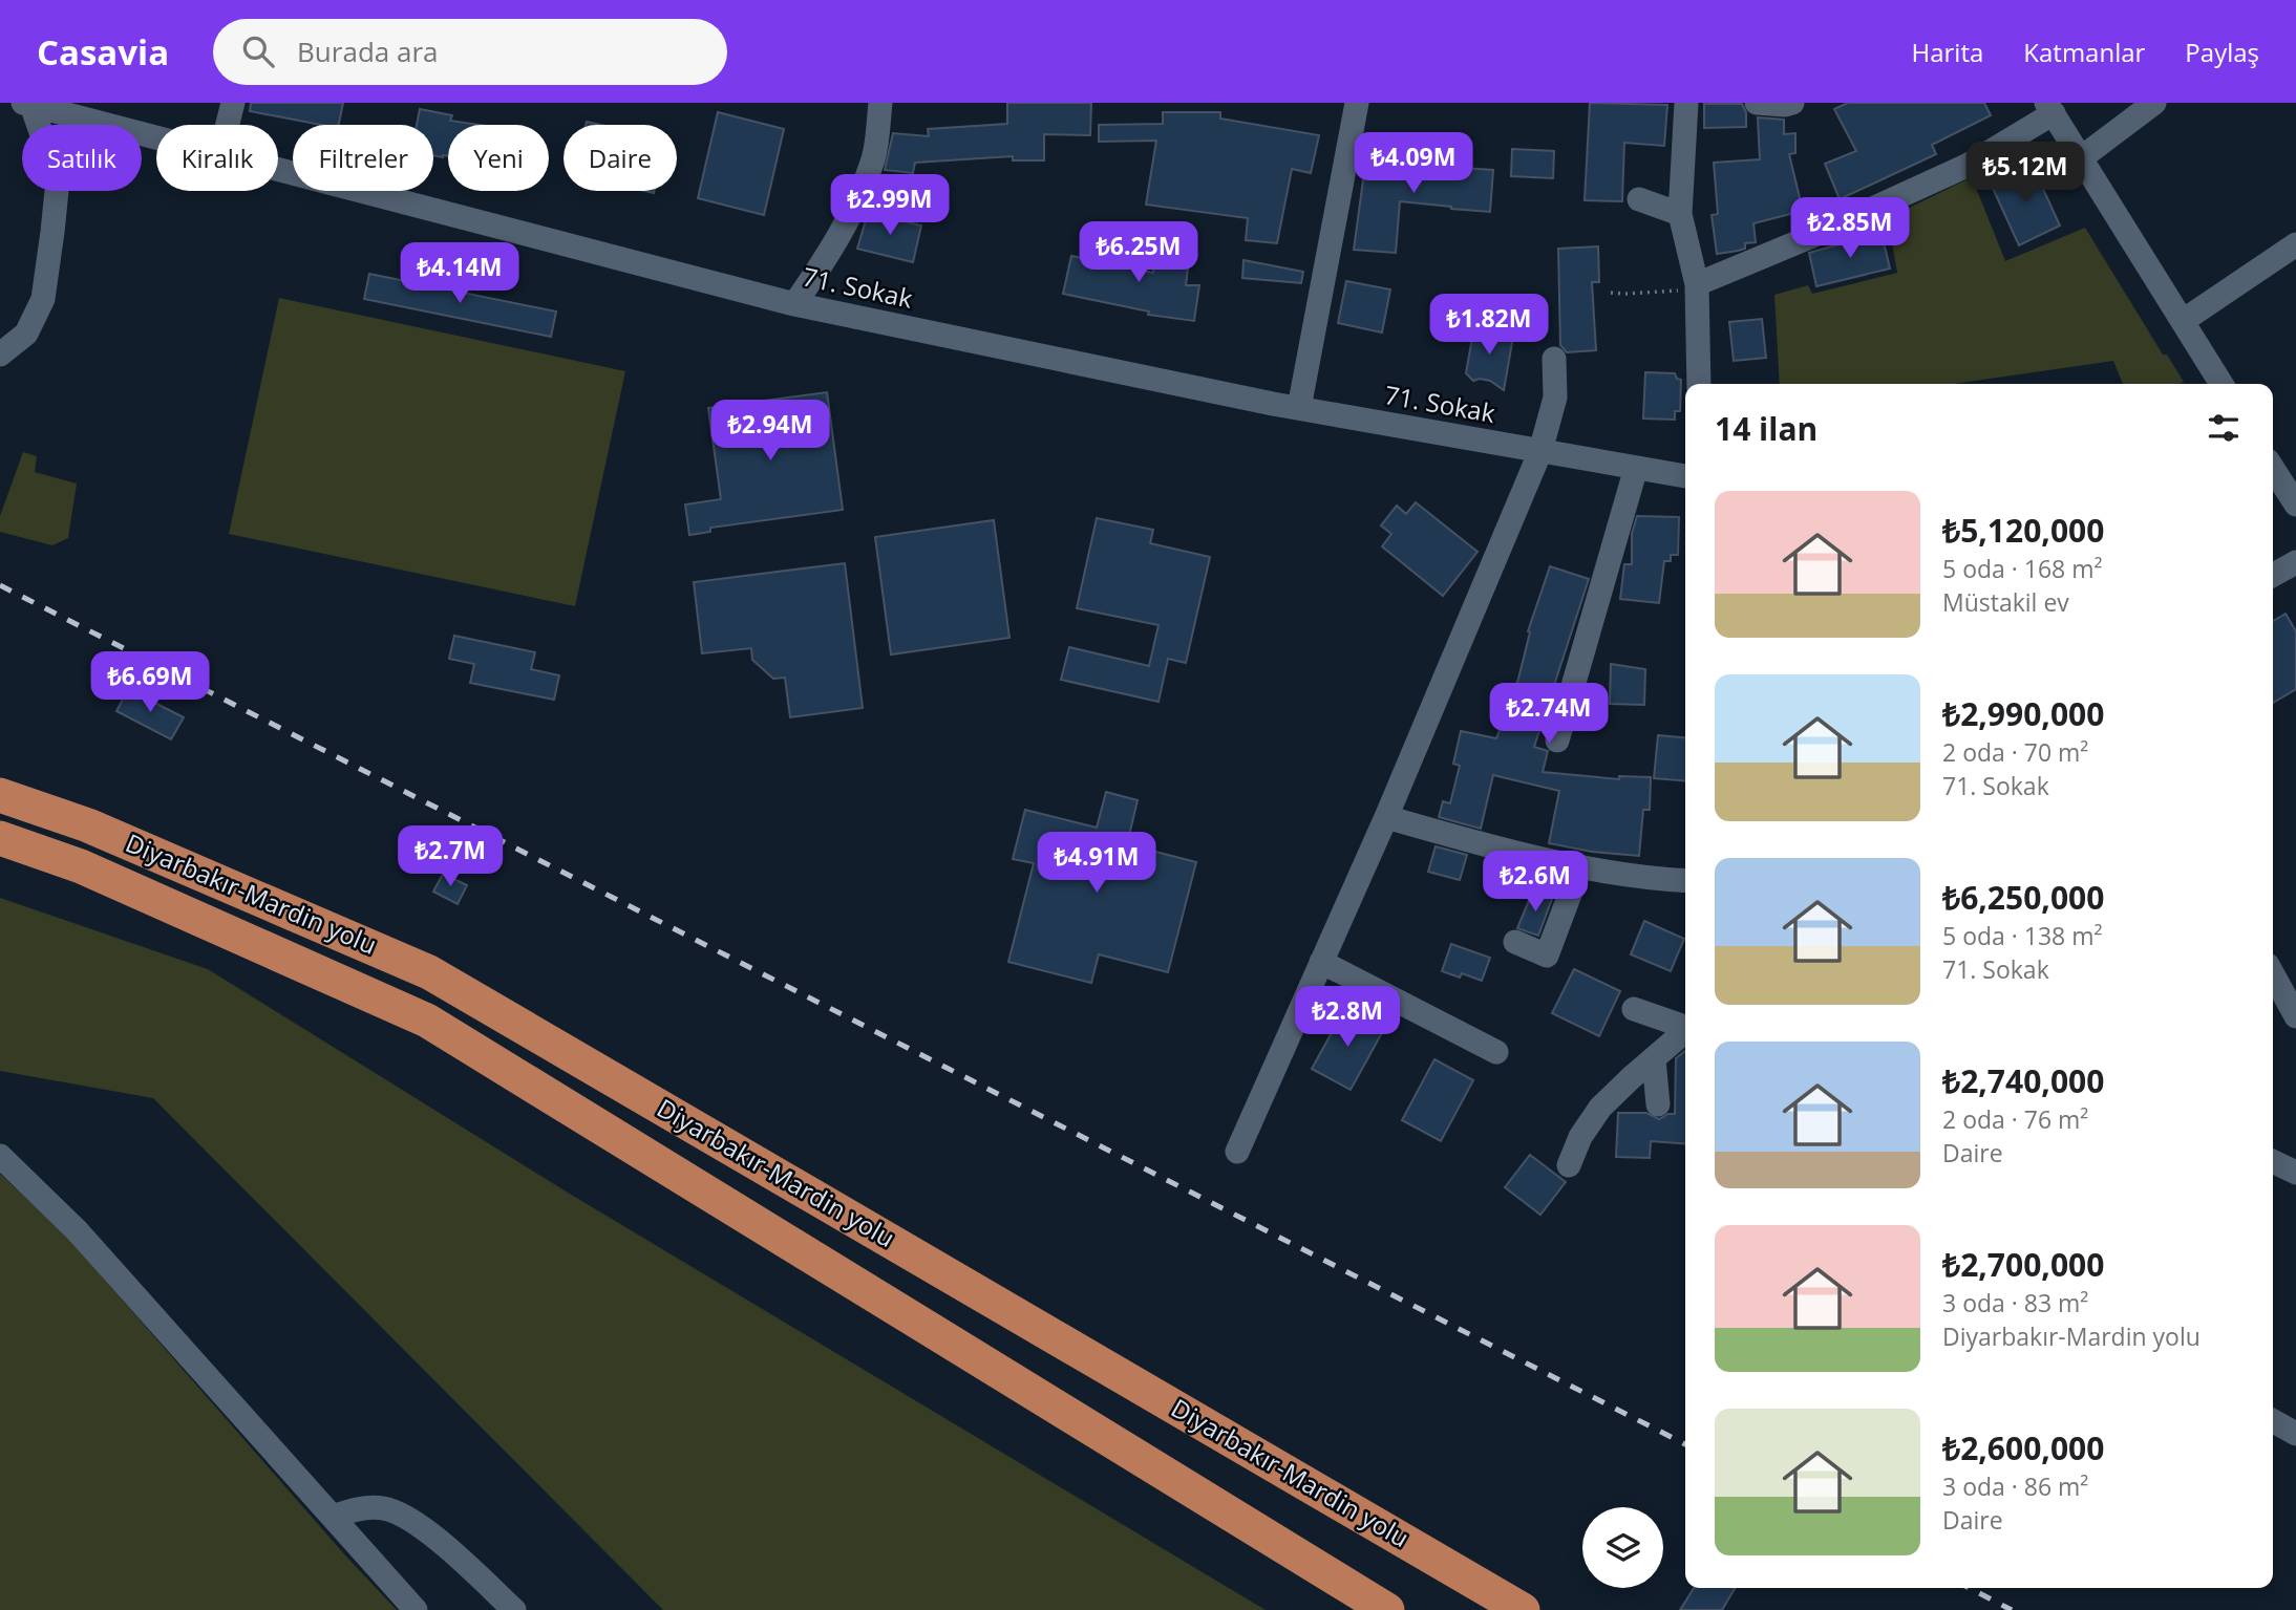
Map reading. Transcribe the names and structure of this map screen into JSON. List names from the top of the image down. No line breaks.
{"streets":{"highway":["Diyarbakır-Mardin yolu"],"street":["71. Sokak"]},"page":{"header":"Casavia","search":"Burada ara","nav":["Harita","Katmanlar","Paylaş"],"chip":["Satılık","Kiralık","Filtreler","Yeni","Daire"],"price":["₺4.09M","₺5.12M","₺2.99M","₺2.85M","₺6.25M","₺4.14M","₺1.82M","₺2.94M","₺6.69M","₺2.74M","₺2.7M","₺4.91M","₺2.6M","₺2.8M"],"heading":"14 ilan","list":[{"name":"₺5,120,000","note":"5 oda · 168 m² · Müstakil ev"},{"name":"₺2,990,000","note":"2 oda · 70 m² · 71. Sokak"},{"name":"₺6,250,000","note":"5 oda · 138 m² · 71. Sokak"},{"name":"₺2,740,000","note":"2 oda · 76 m² · Daire"},{"name":"₺2,700,000","note":"3 oda · 83 m² · Diyarbakır-Mardin yolu"},{"name":"₺2,600,000","note":"3 oda · 86 m² · Daire"}]}}
